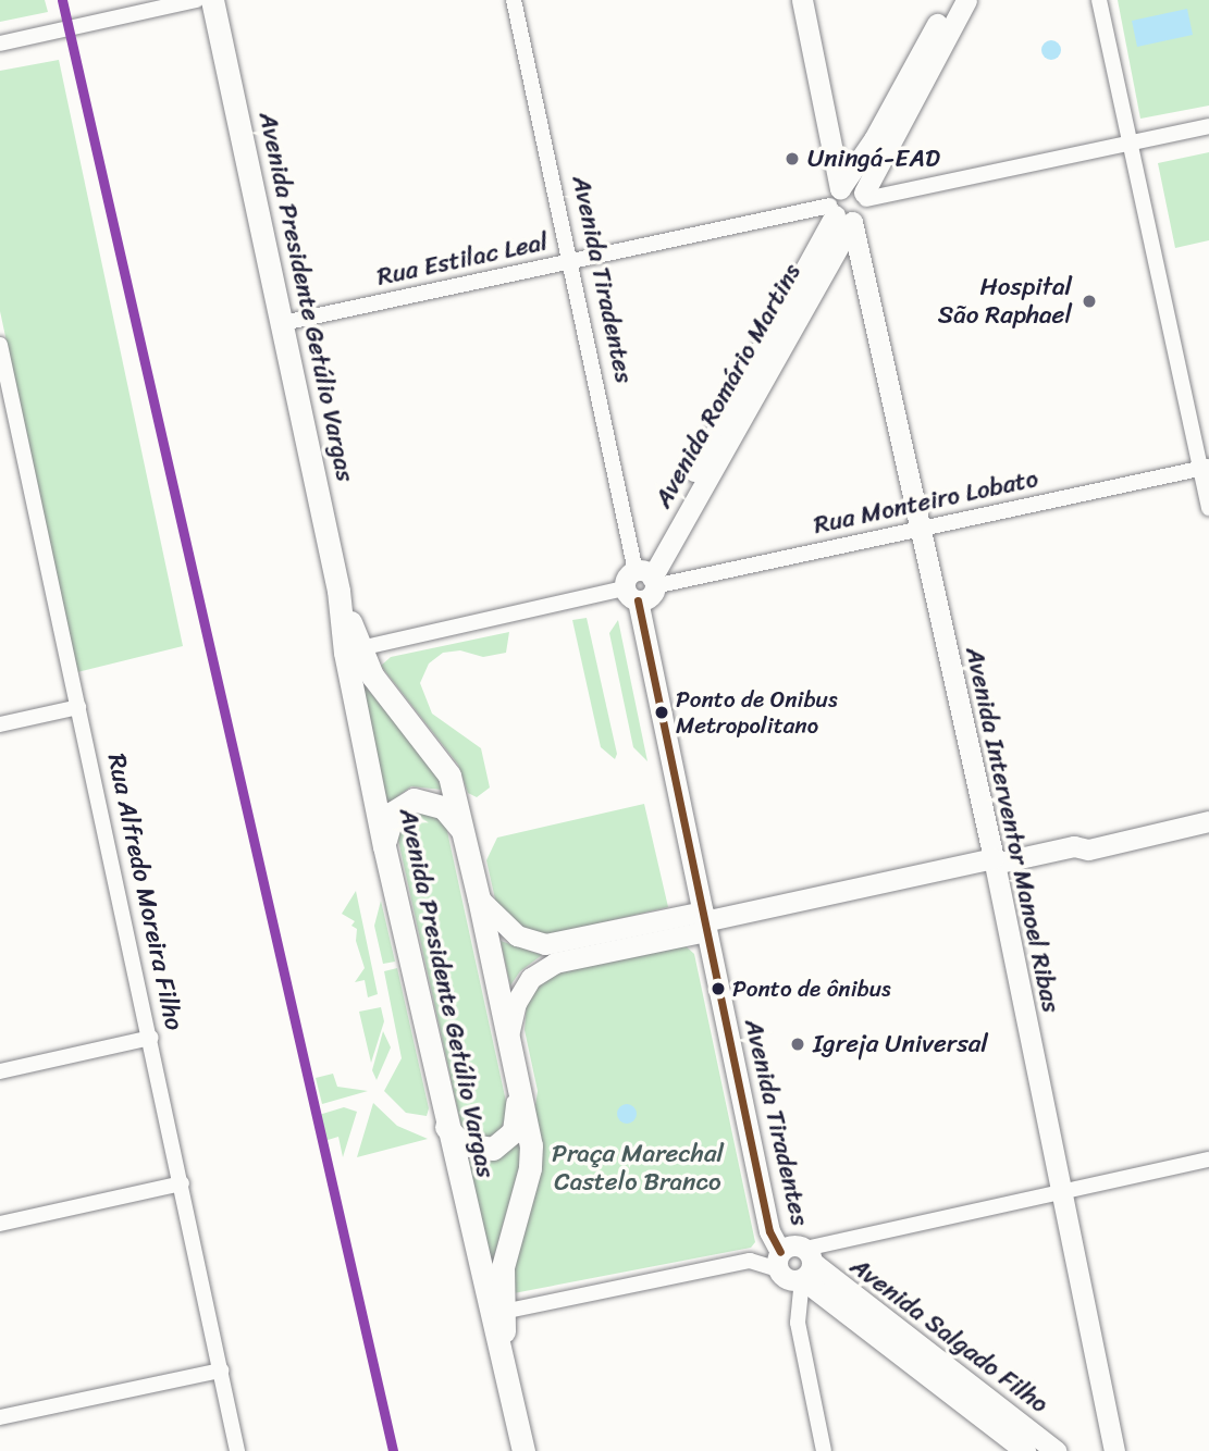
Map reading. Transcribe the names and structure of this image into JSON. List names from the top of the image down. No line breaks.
{"streets":{"main road":["Avenida Presidente Getúlio Vargas"],"street":["Rua Estilac Leal","Avenida Tiradentes","Avenida Romário Martins","Rua Monteiro Lobato","Avenida Interventor Manoel Ribas","Rua Alfredo Moreira Filho","Avenida Salgado Filho"]},"crossings":[["Rua Estilac Leal","Avenida Tiradentes"],["Rua Estilac Leal","Avenida Presidente Getúlio Vargas"],["Rua Estilac Leal","Avenida Romário Martins"],["Rua Estilac Leal","Avenida Interventor Manoel Ribas"],["Avenida Tiradentes","Avenida Romário Martins"],["Avenida Tiradentes","Rua Monteiro Lobato"],["Avenida Presidente Getúlio Vargas","Rua Monteiro Lobato"],["Avenida Romário Martins","Rua Monteiro Lobato"],["Avenida Romário Martins","Avenida Interventor Manoel Ribas"],["Rua Monteiro Lobato","Avenida Interventor Manoel Ribas"]],"parks":["Praça Marechal Castelo Branco"],"places":["Uningá-EAD","Hospital São Raphael","Ponto de Onibus Metropolitano","Ponto de ônibus","Igreja Universal"]}
